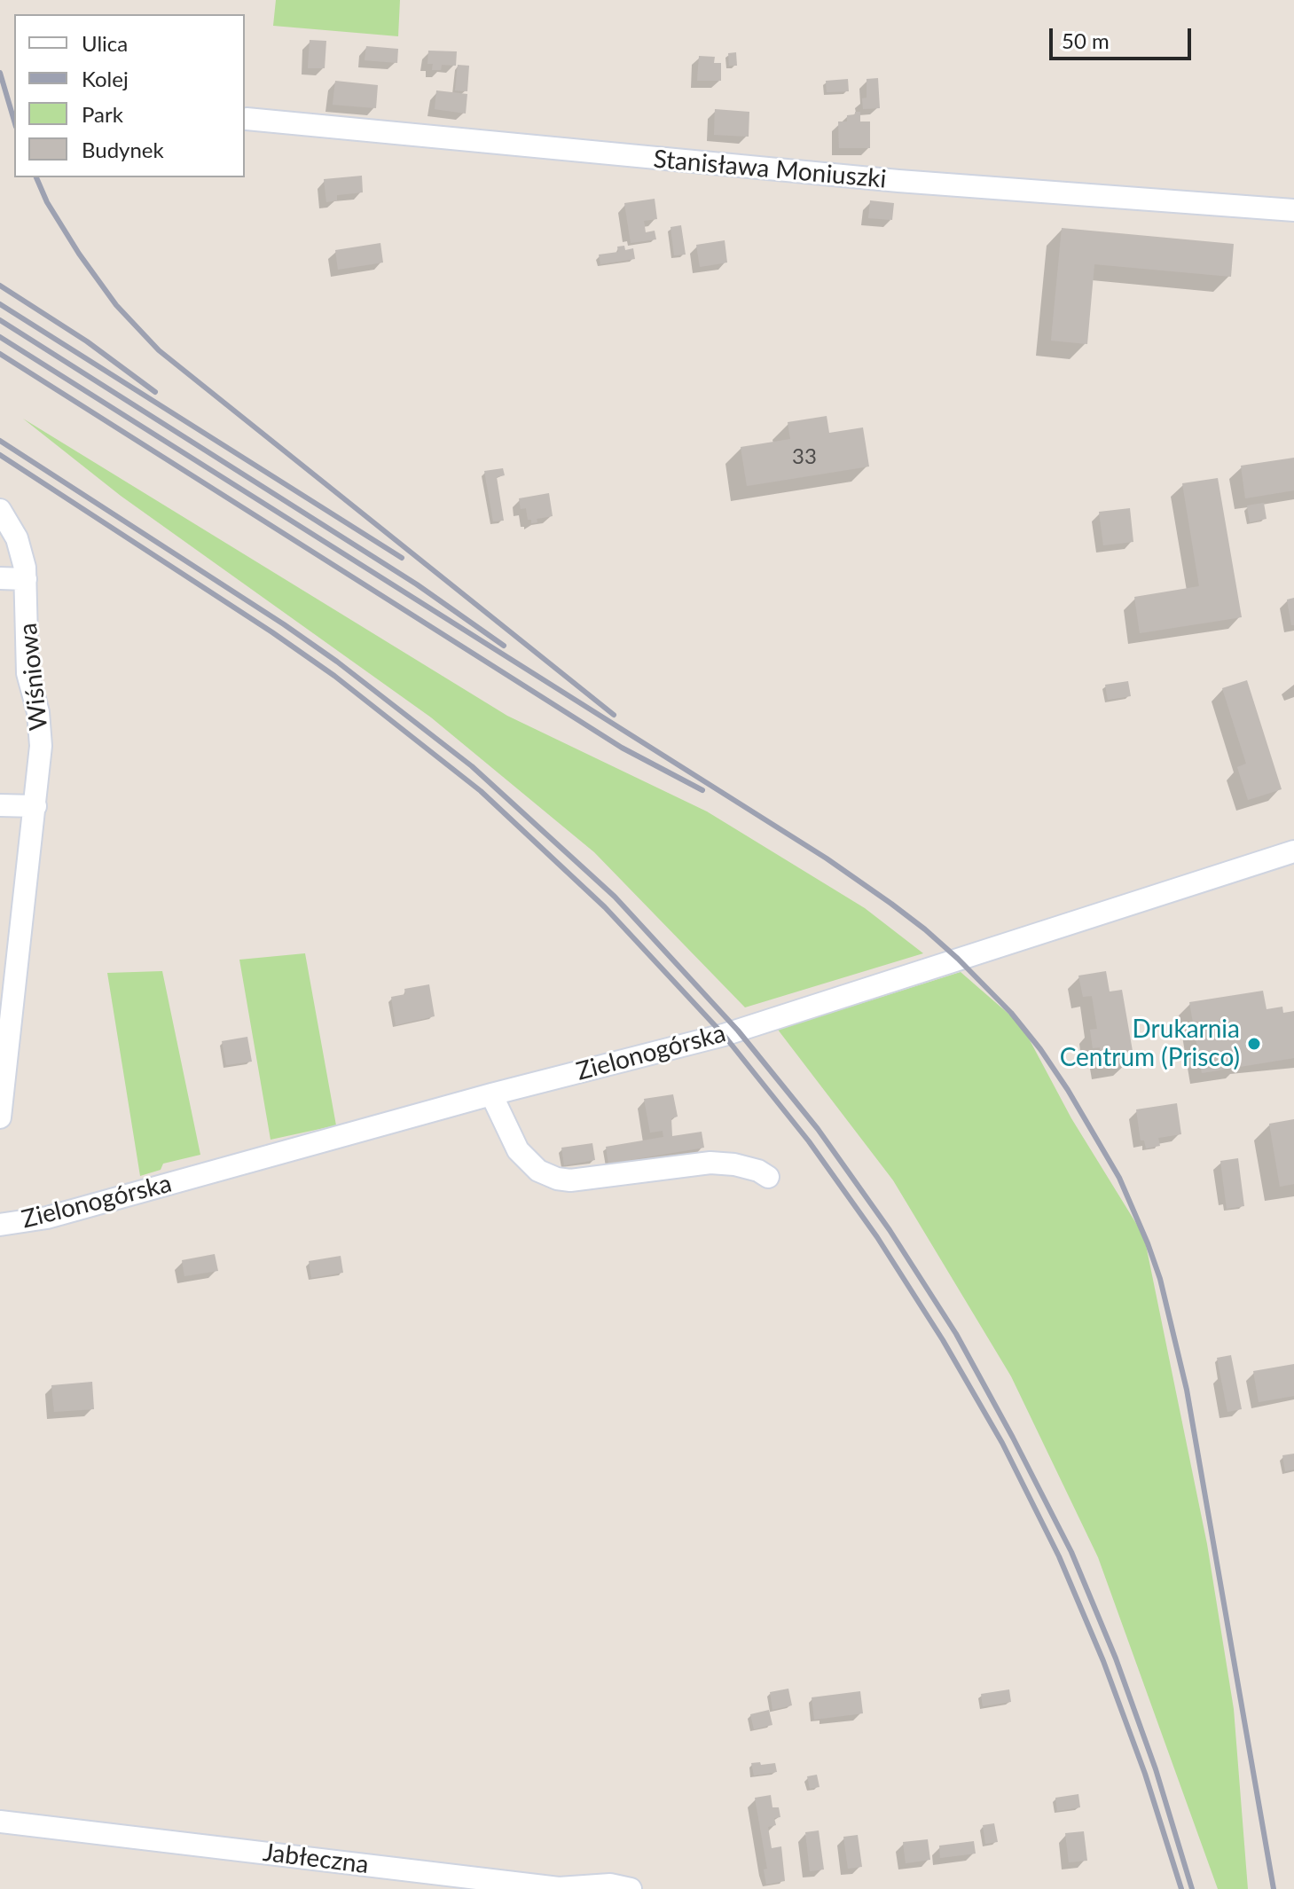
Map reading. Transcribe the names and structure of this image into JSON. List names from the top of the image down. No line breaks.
{"streets":{"street":["Stanisława Moniuszki","Wiśniowa","Zielonogórska","Jabłeczna"]},"places":["Drukarnia Centrum (Prisco)"],"house_numbers":["33"],"legend":["Ulica","Kolej","Park","Budynek"],"scale_bar":"50 m"}
